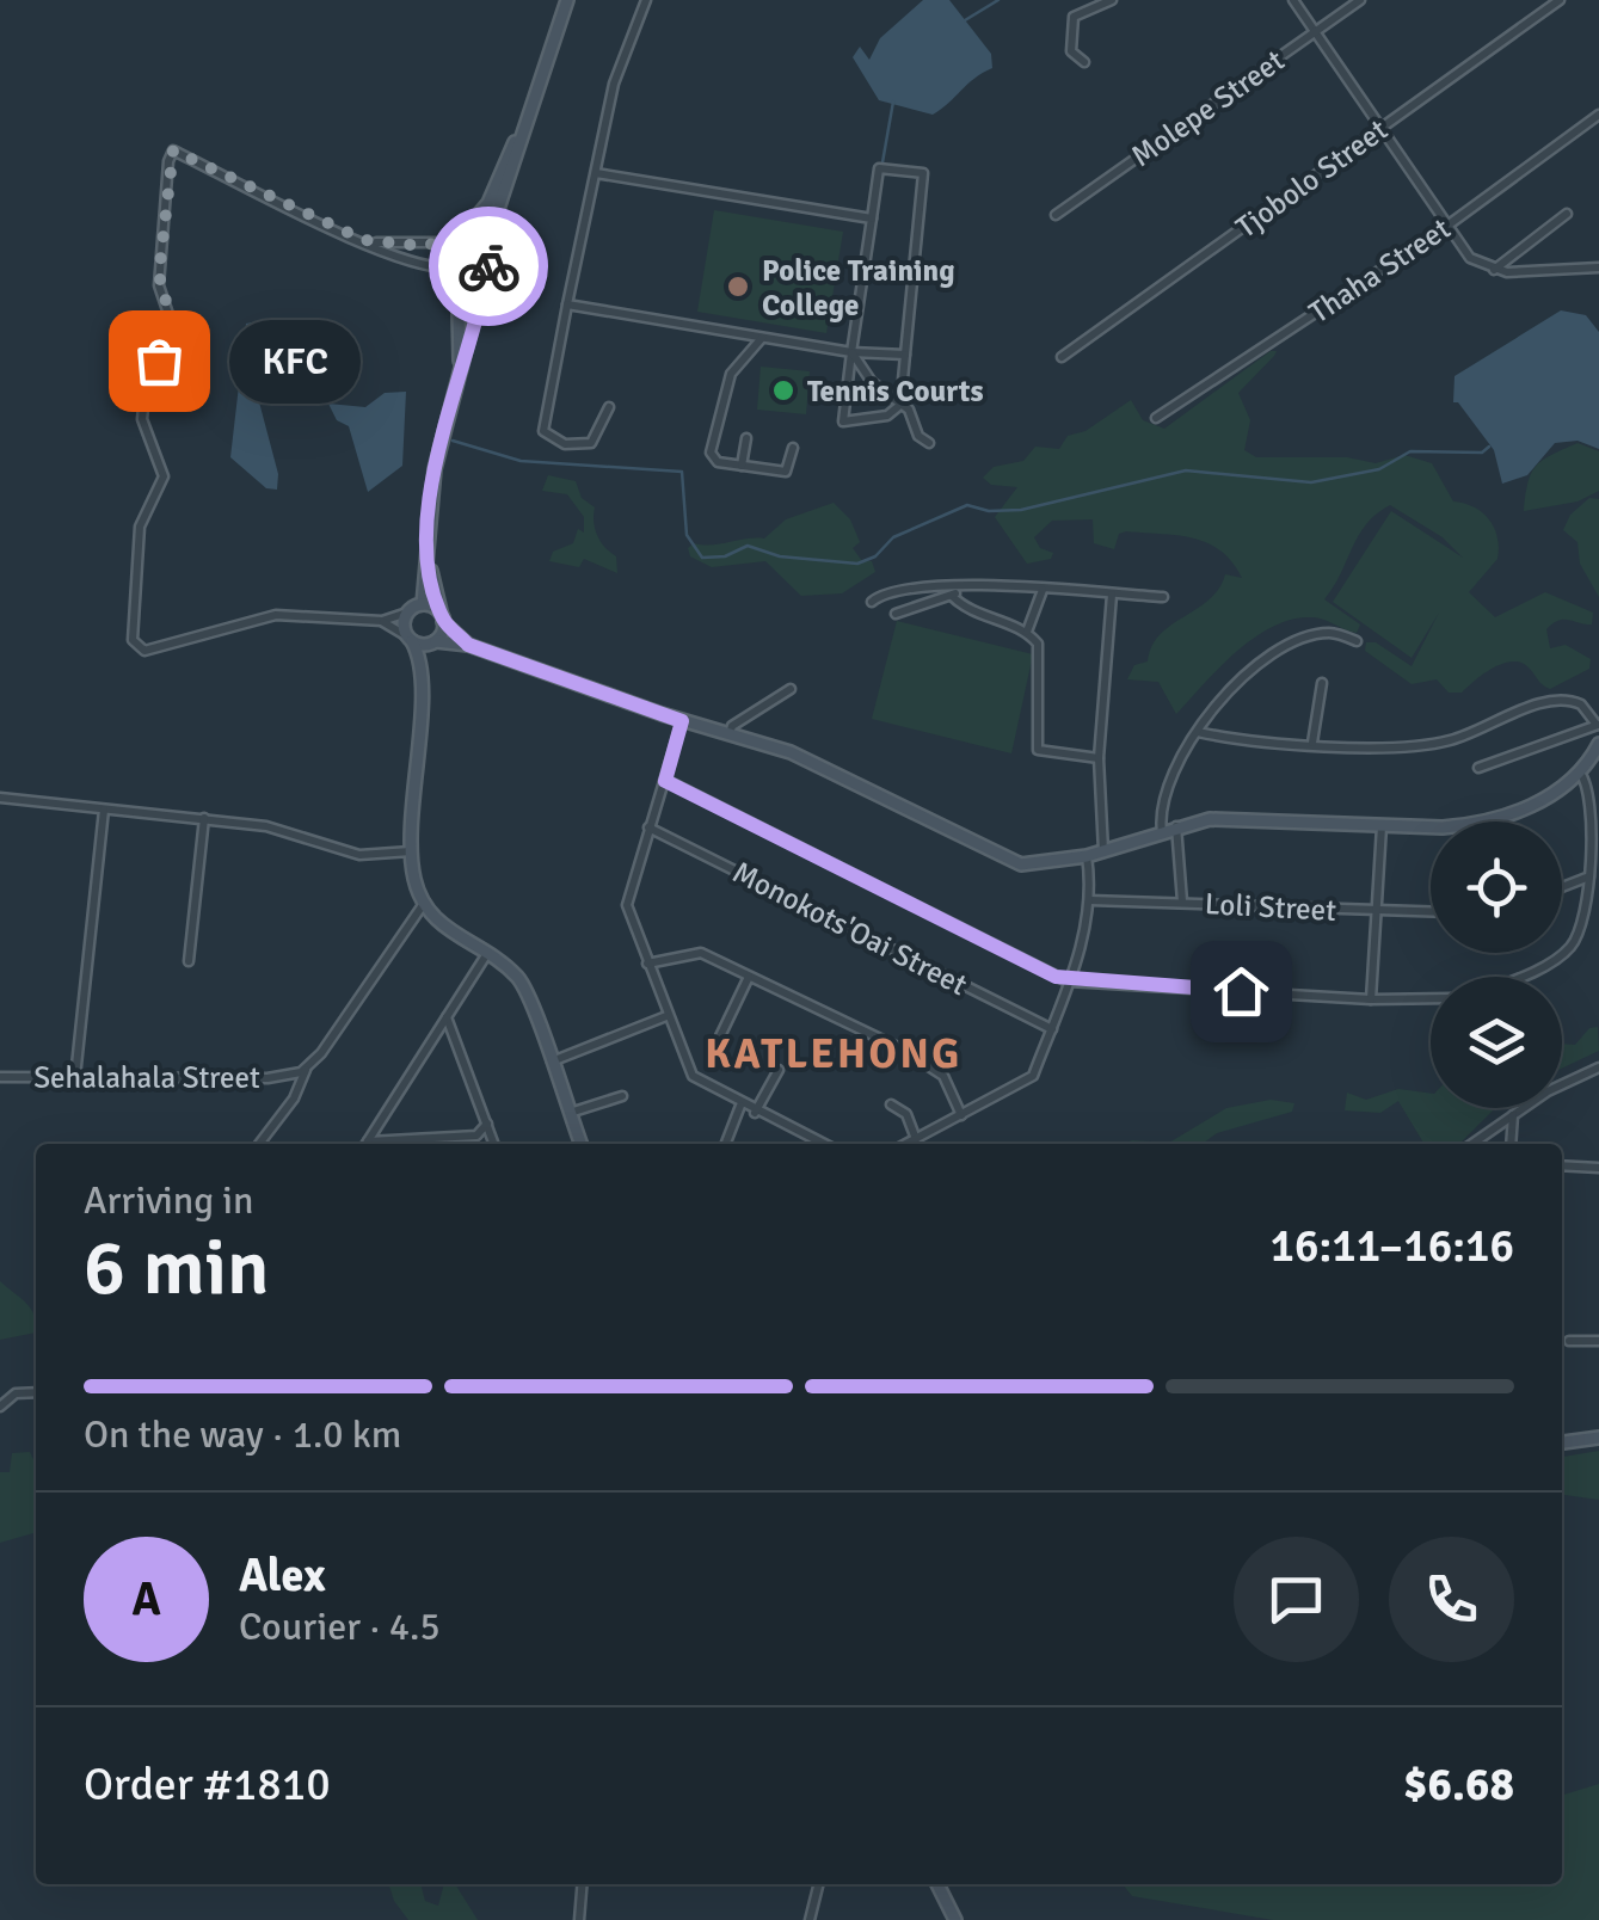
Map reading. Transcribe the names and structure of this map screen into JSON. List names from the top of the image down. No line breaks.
{"streets":{"street":["Molepe Street","Tjobolo Street","Thaha Street","Loli Street","Monokots'Oai Street","Sehalahala Street"]},"districts":["KATLEHONG"],"places":["Police Training College","KFC","Tennis Courts"],"page":{"bubble":"KFC","heading":["6 min","Arriving in","16:11–16:16"],"panel":["Alex","Courier · 4.5","Order #1810","$6.68"],"bar":"On the way · 1.0 km","round":"A"}}
